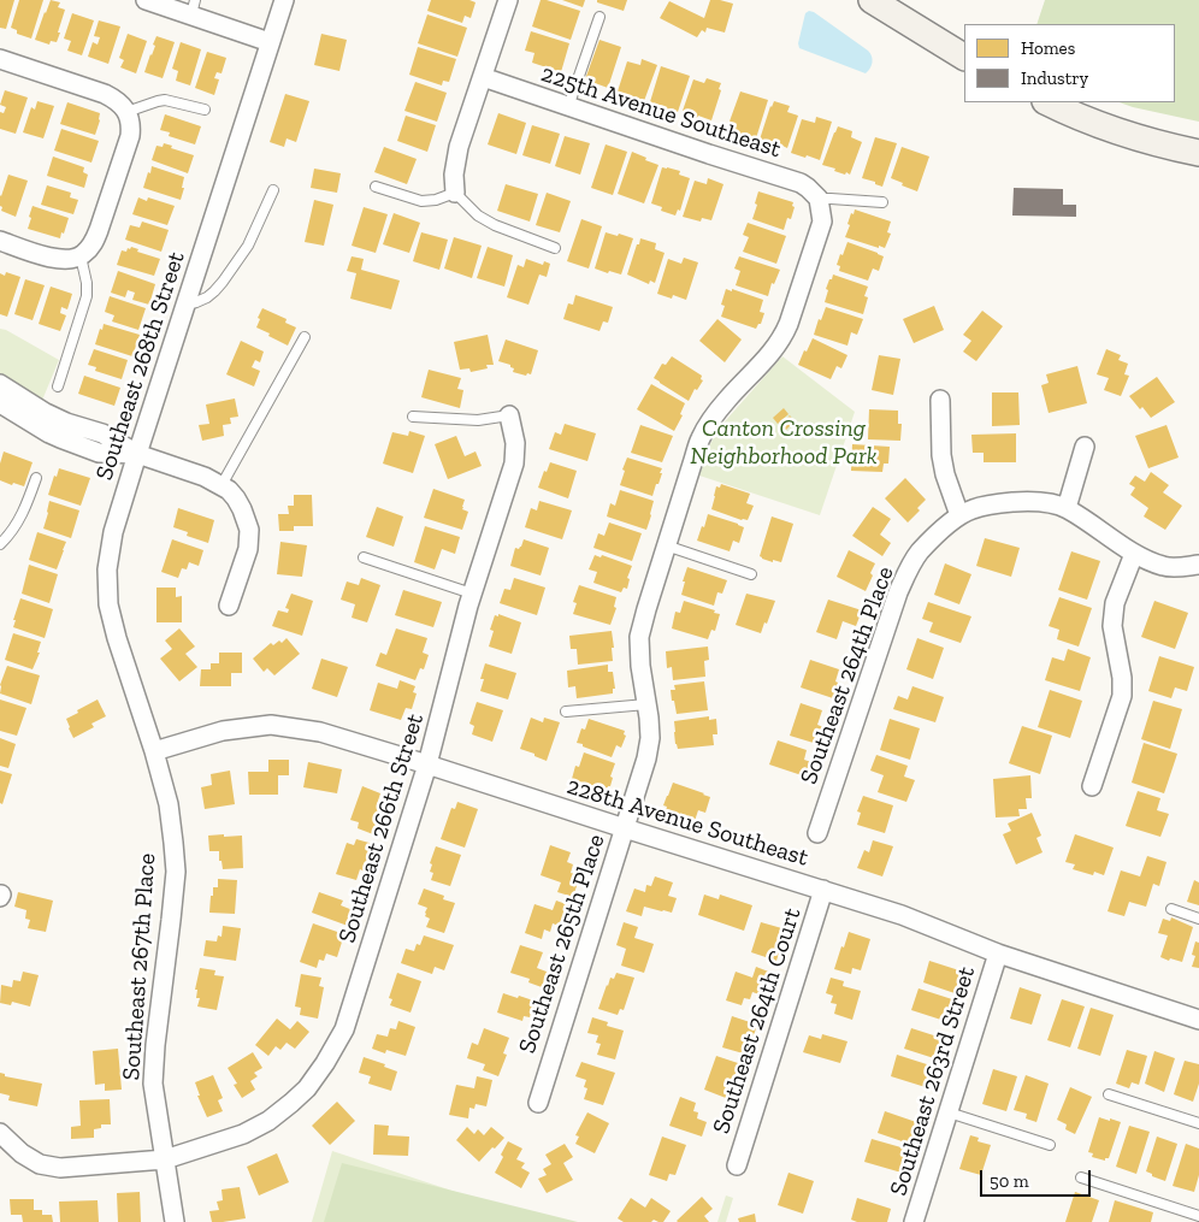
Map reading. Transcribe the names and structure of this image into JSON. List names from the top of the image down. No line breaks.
{"streets":{"street":["225th Avenue Southeast","Southeast 268th Street","Southeast 264th Place","228th Avenue Southeast","Southeast 266th Street","Southeast 265th Place","Southeast 267th Place","Southeast 264th Court","Southeast 263rd Street"]},"crossings":[["225th Avenue Southeast","Southeast 265th Place"],["Southeast 268th Street","228th Avenue Southeast"],["Southeast 268th Street","Southeast 267th Place"],["228th Avenue Southeast","Southeast 266th Street"],["228th Avenue Southeast","Southeast 265th Place"],["228th Avenue Southeast","Southeast 267th Place"],["228th Avenue Southeast","Southeast 264th Court"],["228th Avenue Southeast","Southeast 263rd Street"],["Southeast 266th Street","Southeast 267th Place"]],"parks":["Canton Crossing Neighborhood Park"],"legend":["Homes","Industry"],"scale_bar":"50 m"}
